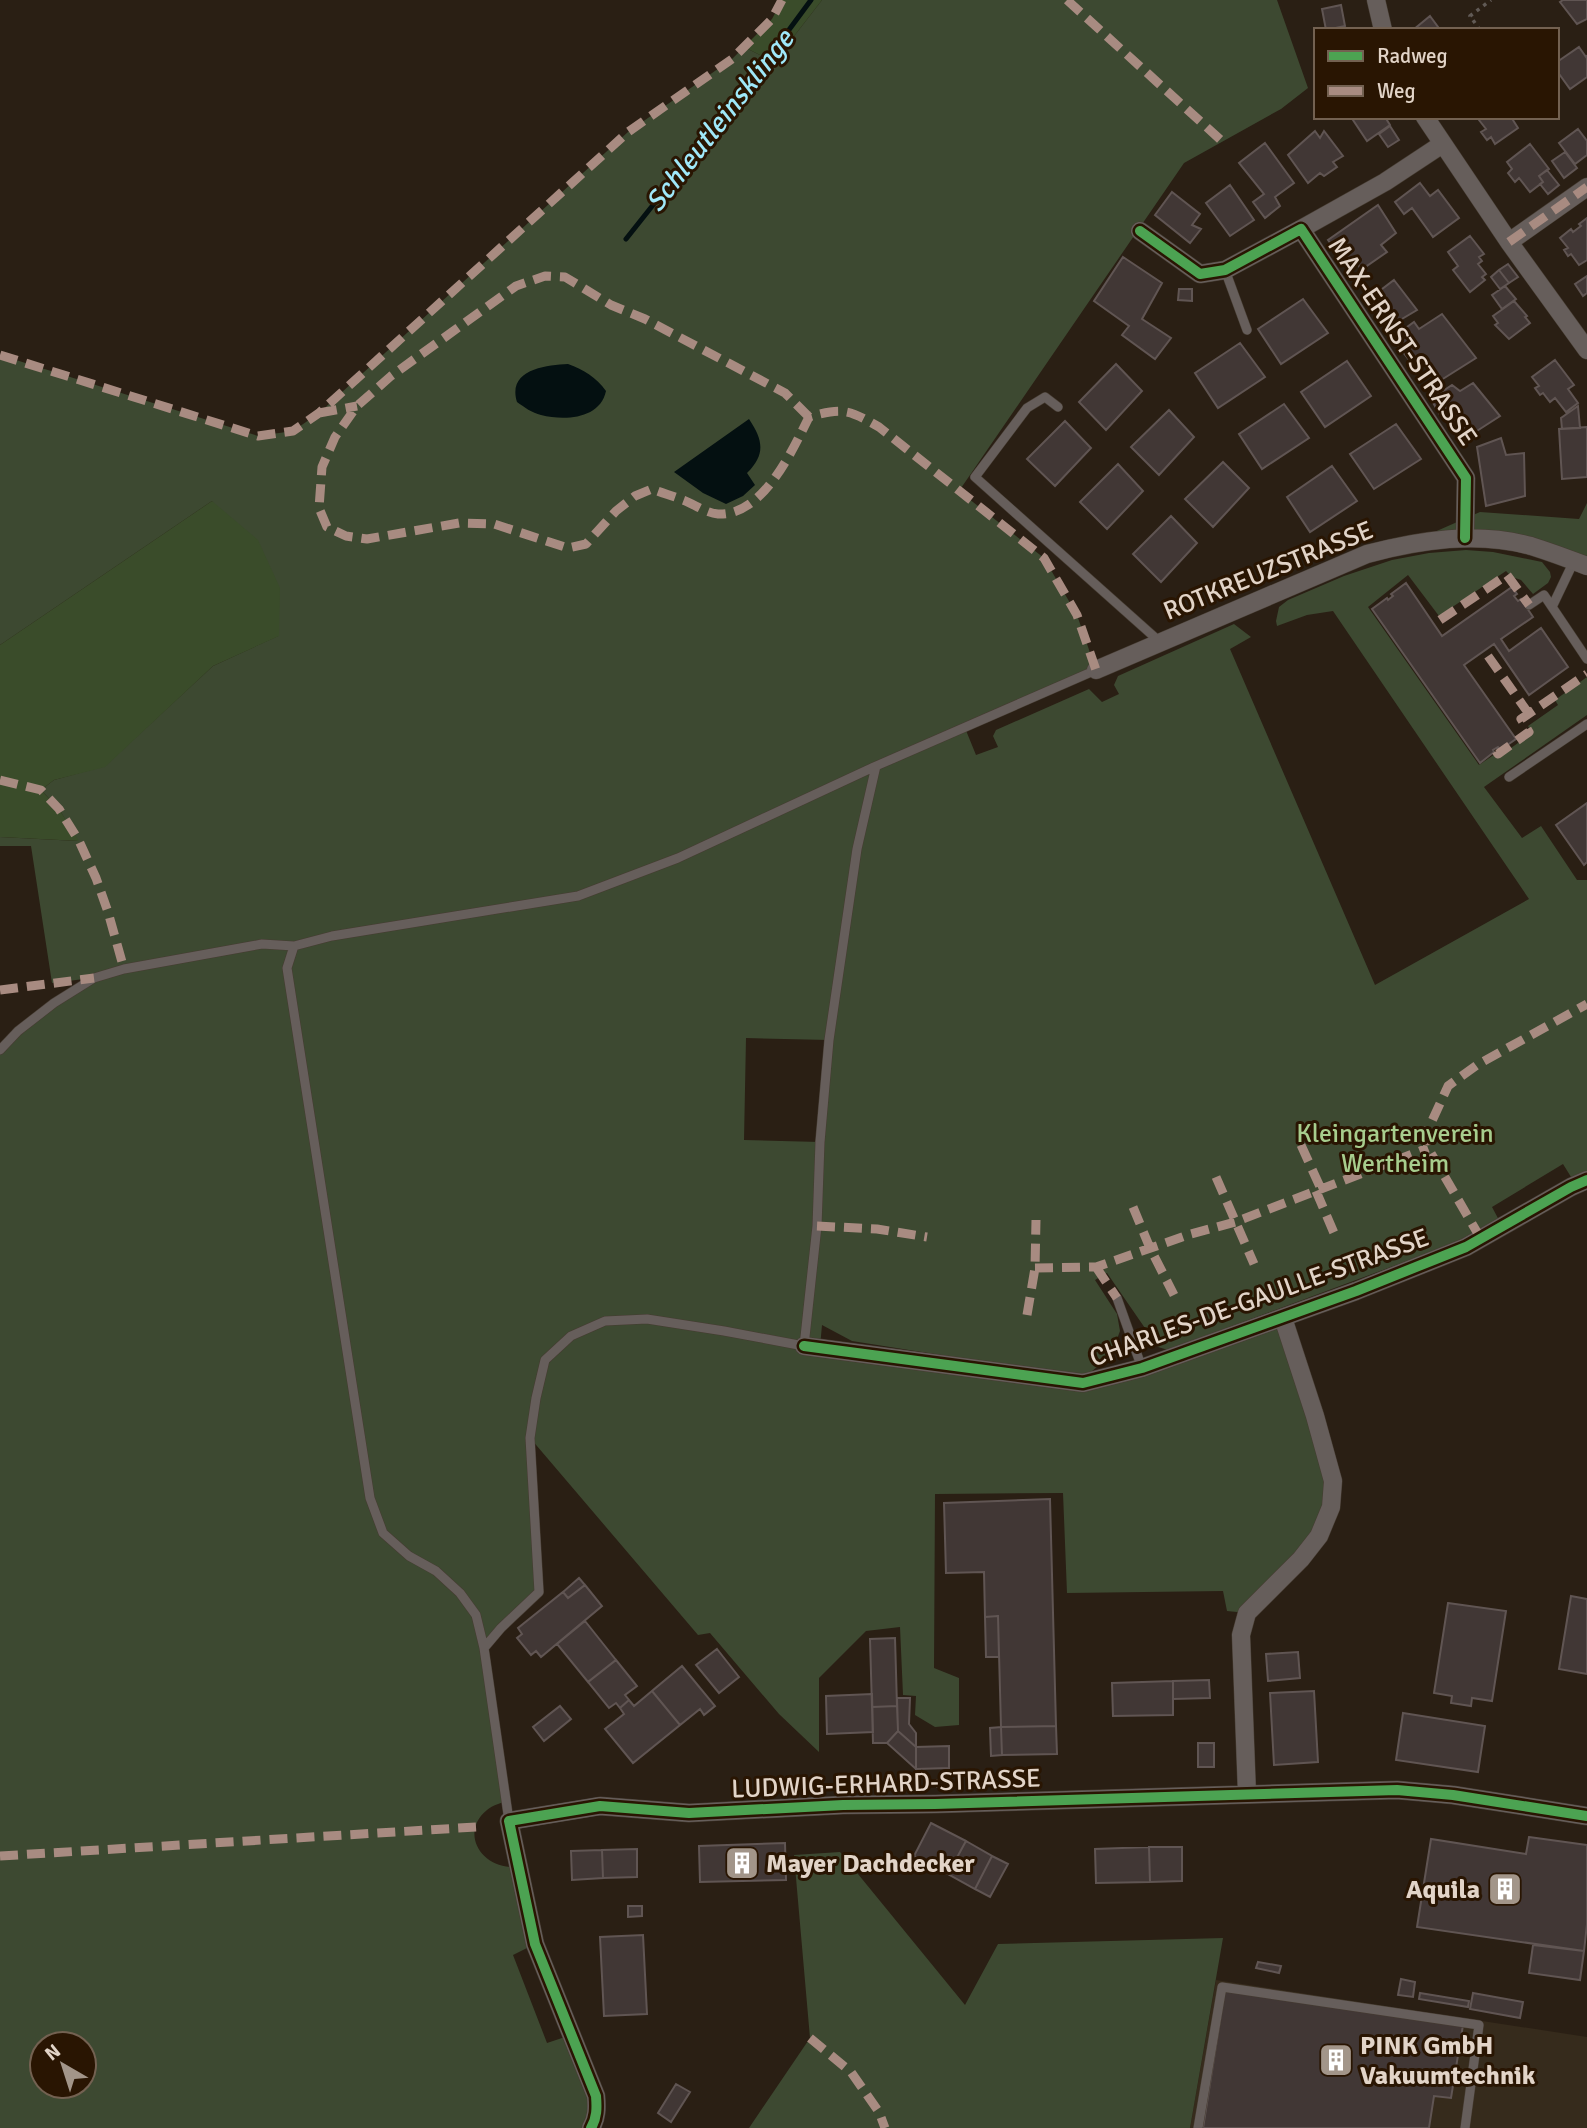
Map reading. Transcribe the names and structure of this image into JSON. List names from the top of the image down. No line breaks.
{"streets":{"street":["MAX-ERNST-STRASSE","ROTKREUZSTRASSE","CHARLES-DE-GAULLE-STRASSE","LUDWIG-ERHARD-STRASSE"]},"crossings":[["MAX-ERNST-STRASSE","ROTKREUZSTRASSE"],["CHARLES-DE-GAULLE-STRASSE","LUDWIG-ERHARD-STRASSE"]],"water":["Schleutleinsklinge"],"parks":["Kleingartenverein Wertheim"],"places":{"building":["Mayer Dachdecker","Aquila","PINK GmbH Vakuumtechnik"]},"legend":["Radweg","Weg"],"north":"top left"}
